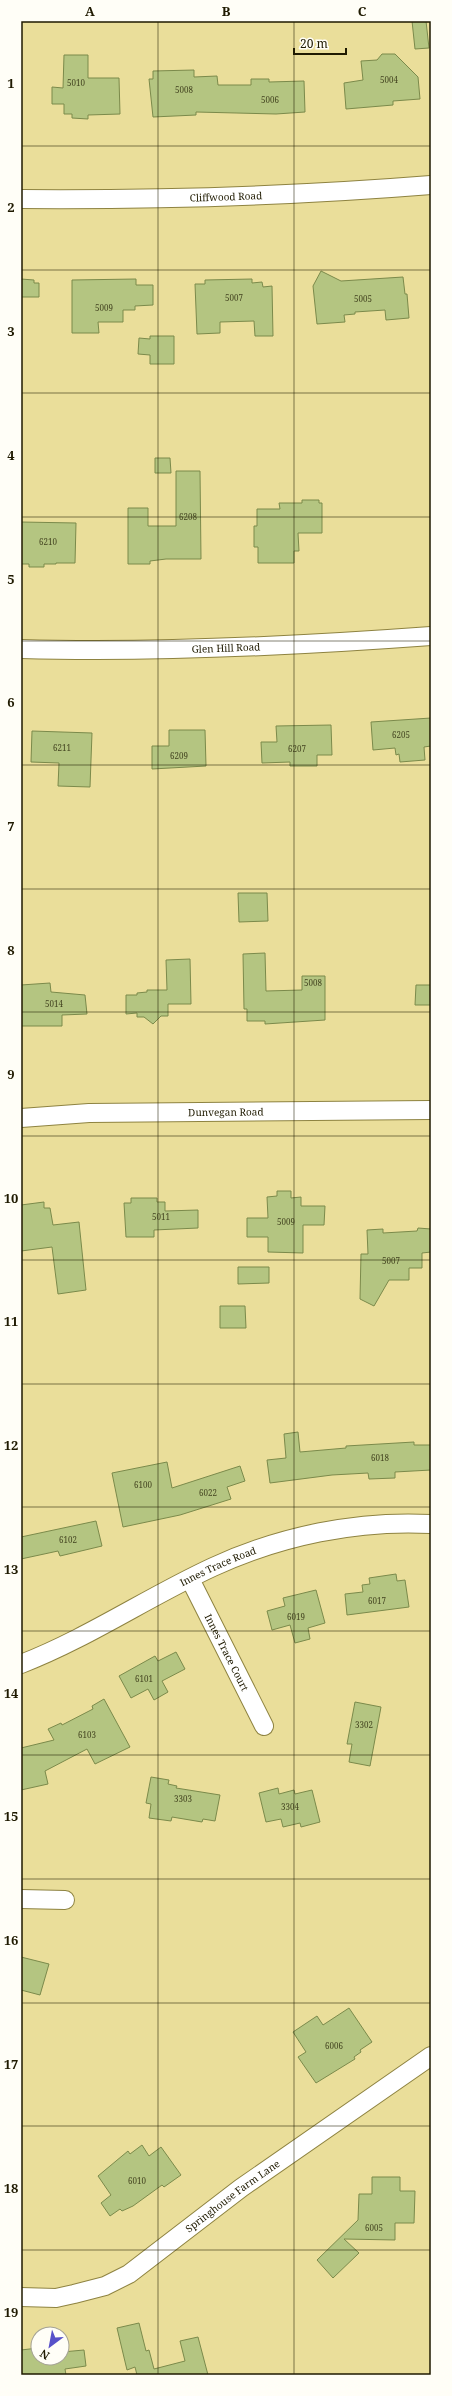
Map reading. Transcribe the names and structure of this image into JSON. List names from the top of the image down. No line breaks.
{"streets":{"street":["Cliffwood Road","Glen Hill Road","Dunvegan Road","Innes Trace Road","Innes Trace Court","Springhouse Farm Lane"]},"crossings":[["Innes Trace Road","Innes Trace Court"]],"house_numbers":["5004","5010","5008","5006","5007","5005","5009","6208","6210","6205","6211","6207","6209","5008","5014","5011","5009","5007","6018","6100","6022","6102","6017","6019","6101","3302","6103","3303","3304","6006","6010","6005"],"scale_bar":"20 m","north":"bottom left","grid":{"columns":["A","B","C"],"rows":["1","2","3","4","5","6","7","8","9","10","11","12","13","14","15","16","17","18","19"]}}
